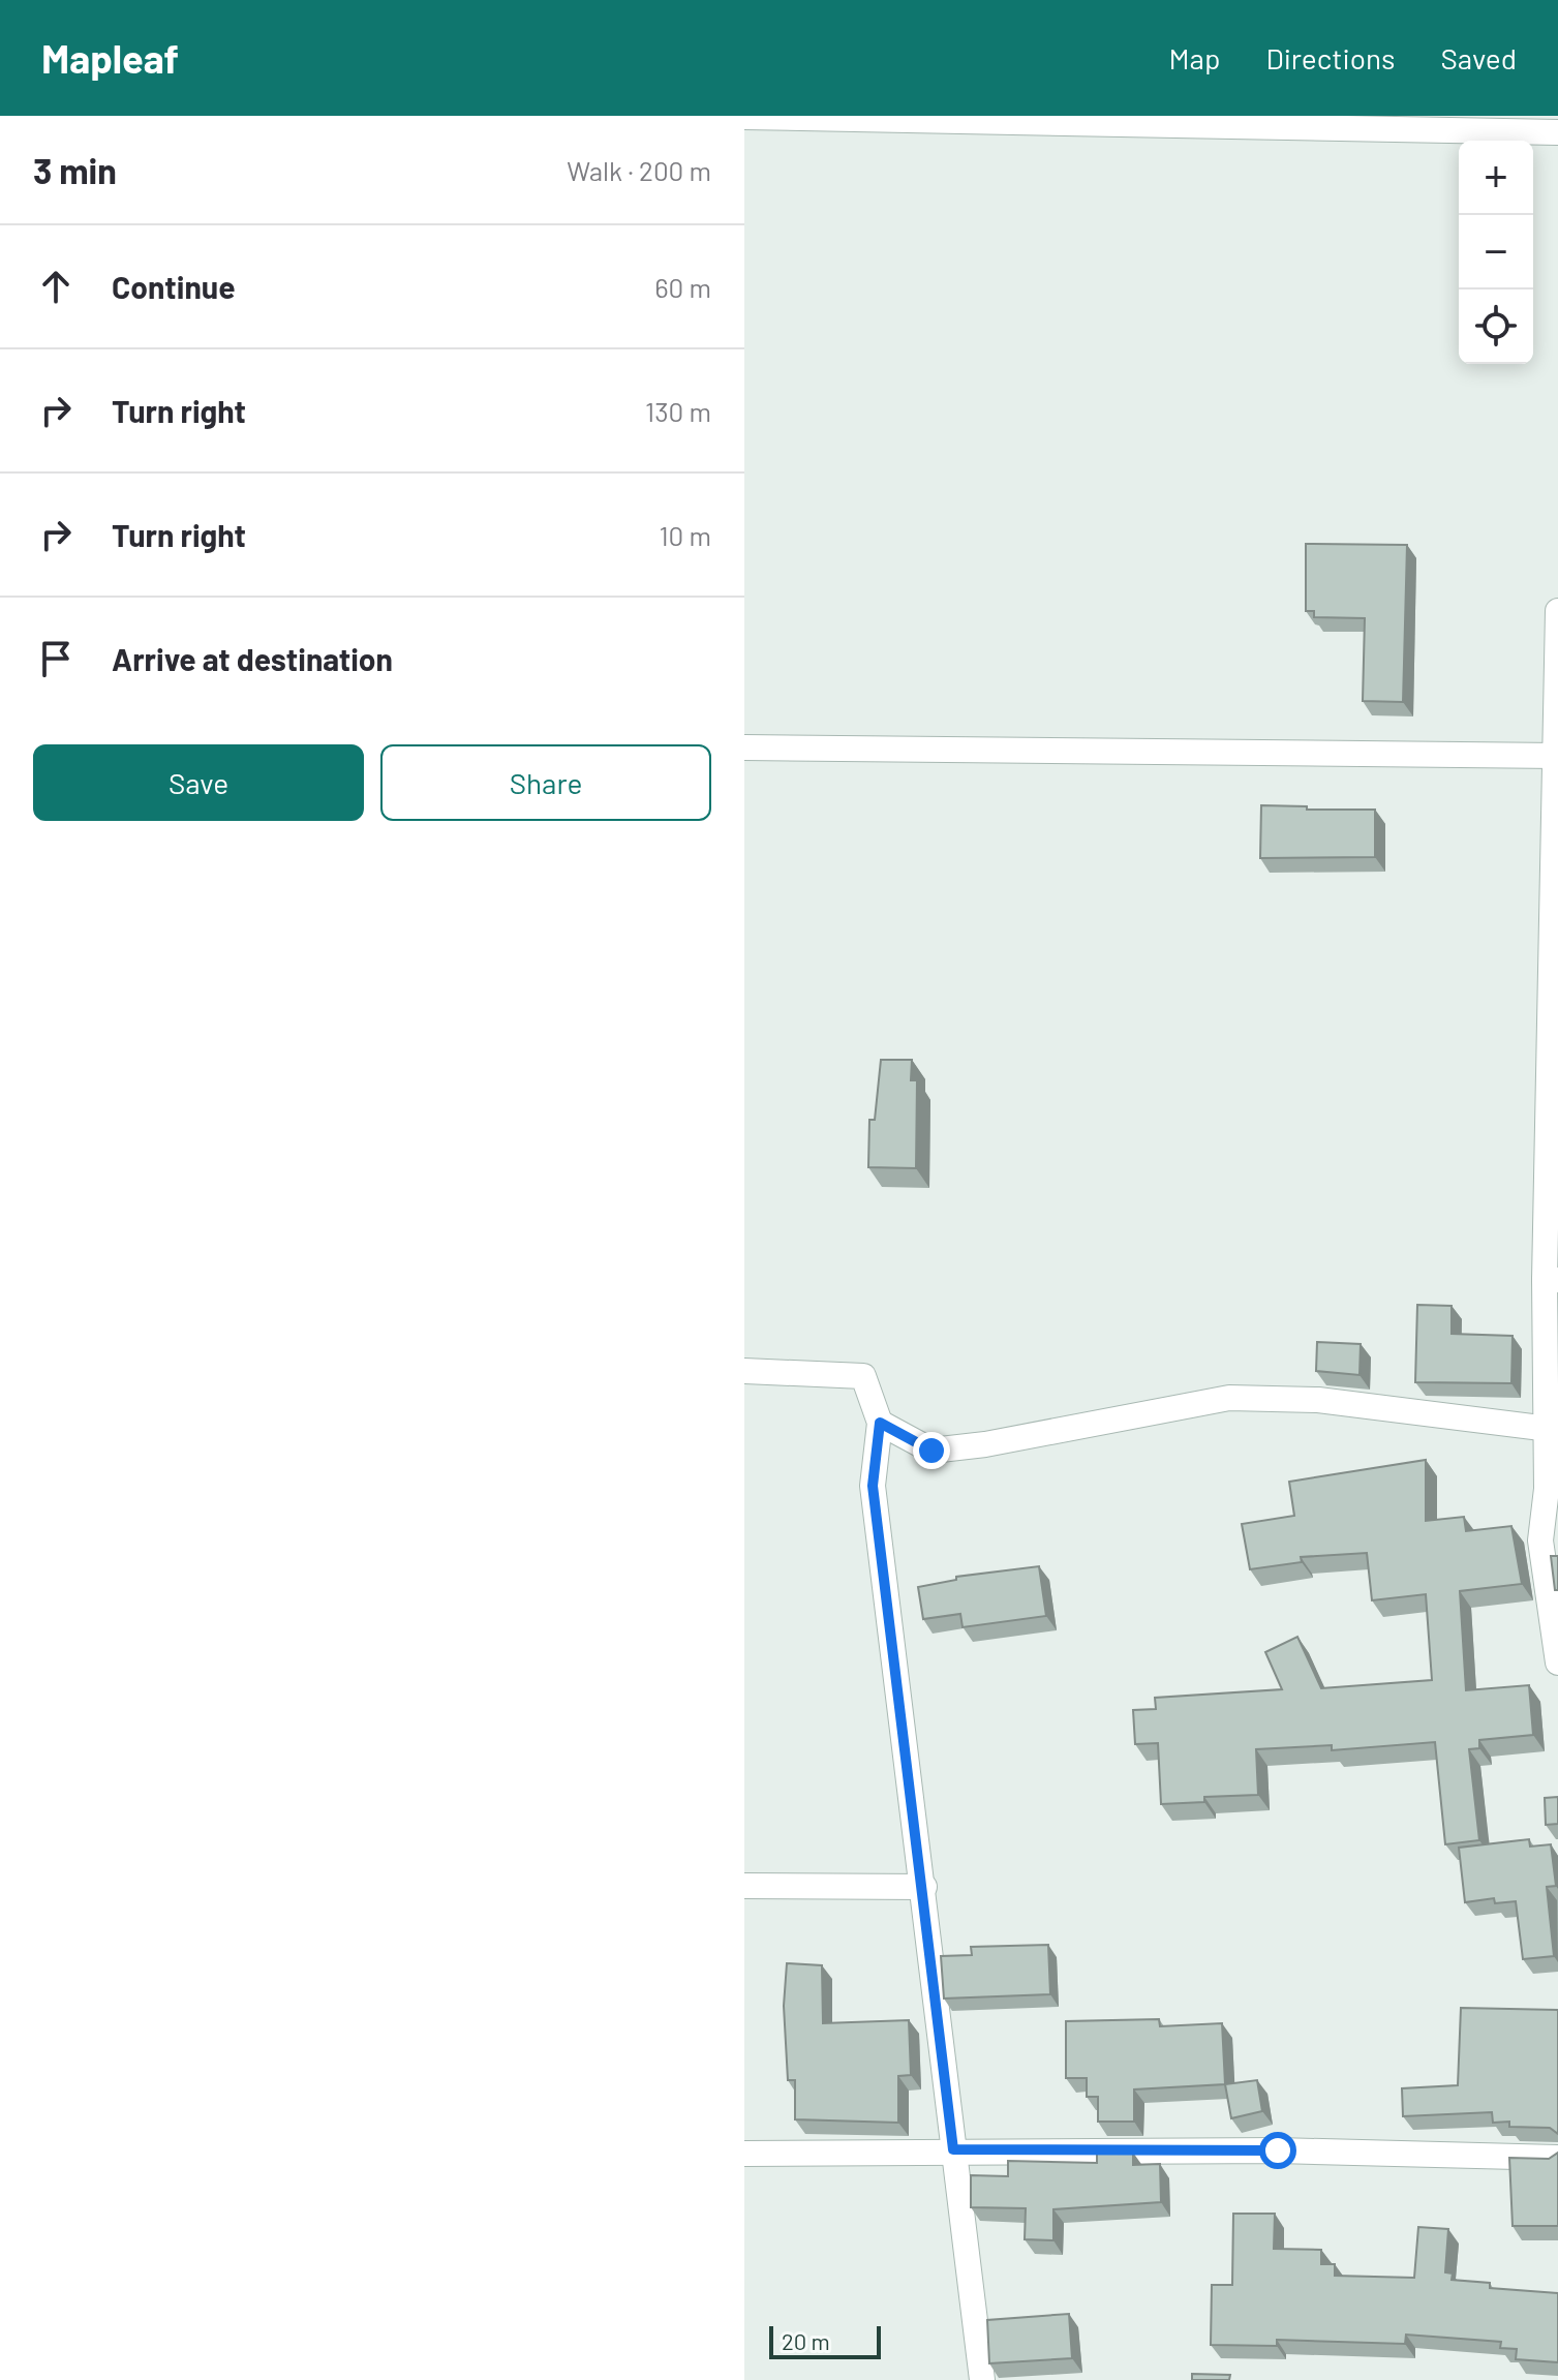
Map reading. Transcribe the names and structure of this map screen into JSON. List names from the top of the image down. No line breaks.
{"scale_bar":"20 m","page":{"header":"Mapleaf","nav":["Map","Directions","Saved"],"heading":["3 min","Walk · 200 m"],"map_buttons":["+","−"],"list":[["Continue","60 m"],["Turn right","130 m"],["Turn right","10 m"],"Arrive at destination"],"buttons":["Save","Share"],"scale":"20 m"}}
